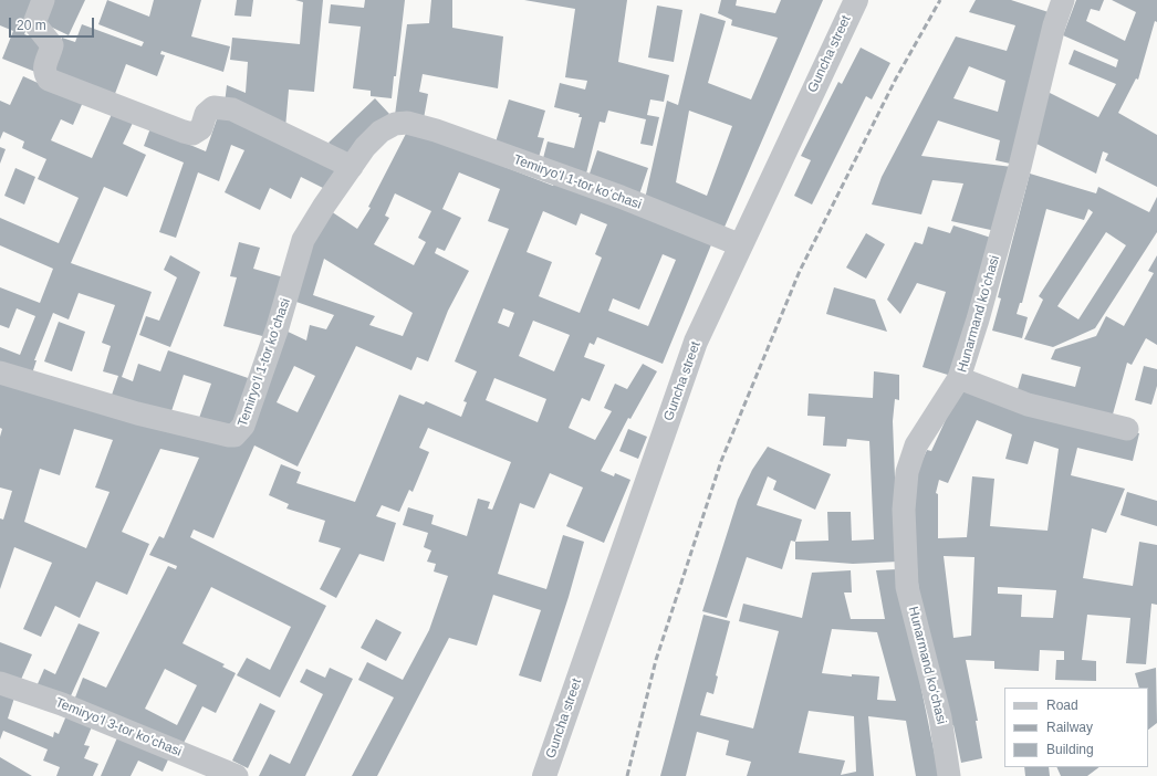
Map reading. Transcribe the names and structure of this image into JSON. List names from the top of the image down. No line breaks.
{"streets":{"street":["Guncha street","Temiryoʻl 1-tor koʻchasi","Hunarmand koʻchasi","Temiryoʻl 3-tor koʻchasi"]},"crossings":[["Guncha street","Temiryoʻl 1-tor koʻchasi"]],"legend":["Road","Railway","Building"],"scale_bar":"20 m"}
